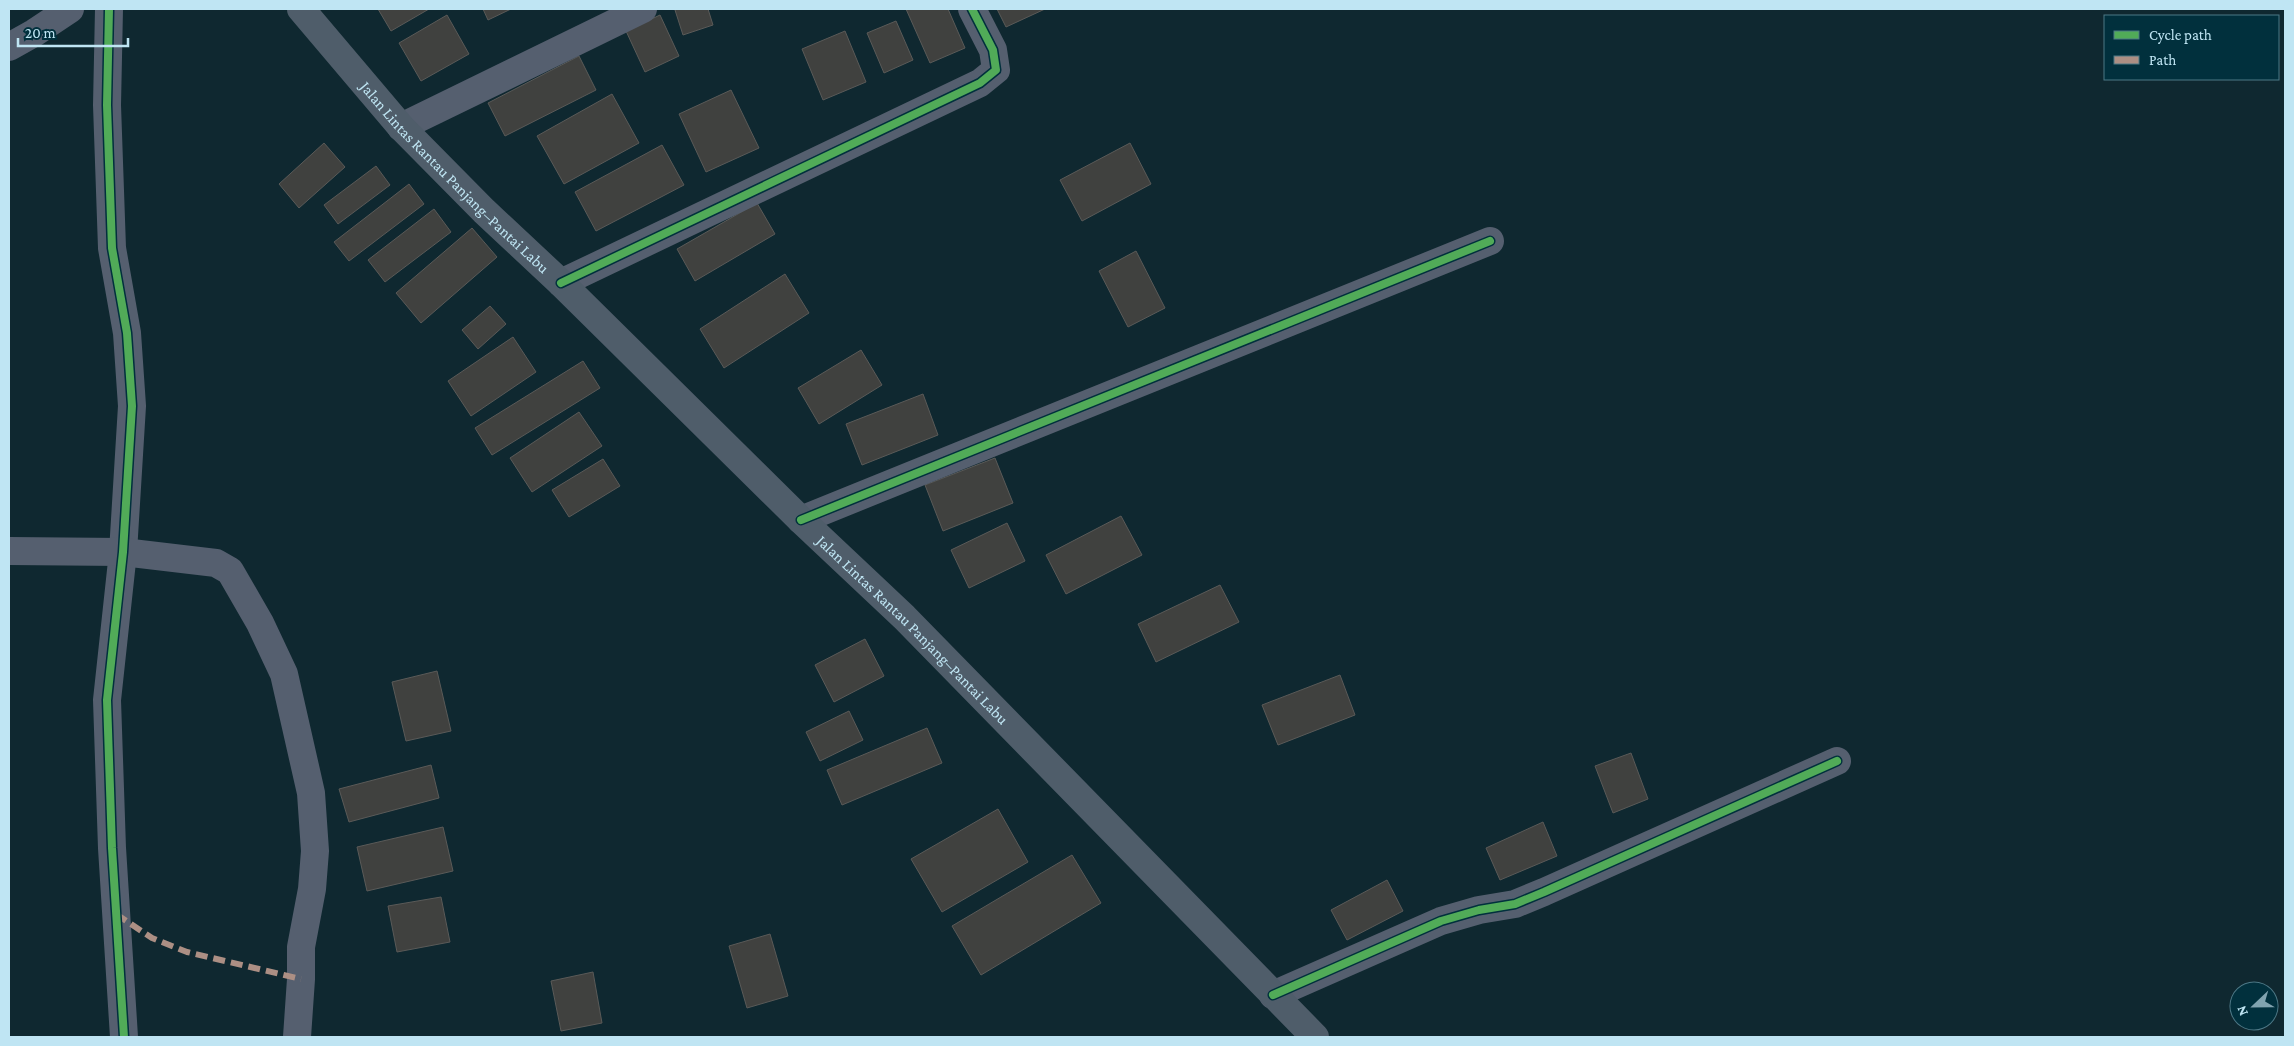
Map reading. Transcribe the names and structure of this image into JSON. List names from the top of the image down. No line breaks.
{"streets":{"main road":["Jalan Lintas Rantau Panjang–Pantai Labu"]},"legend":["Cycle path","Path"],"scale_bar":"20 m","north":"left"}
